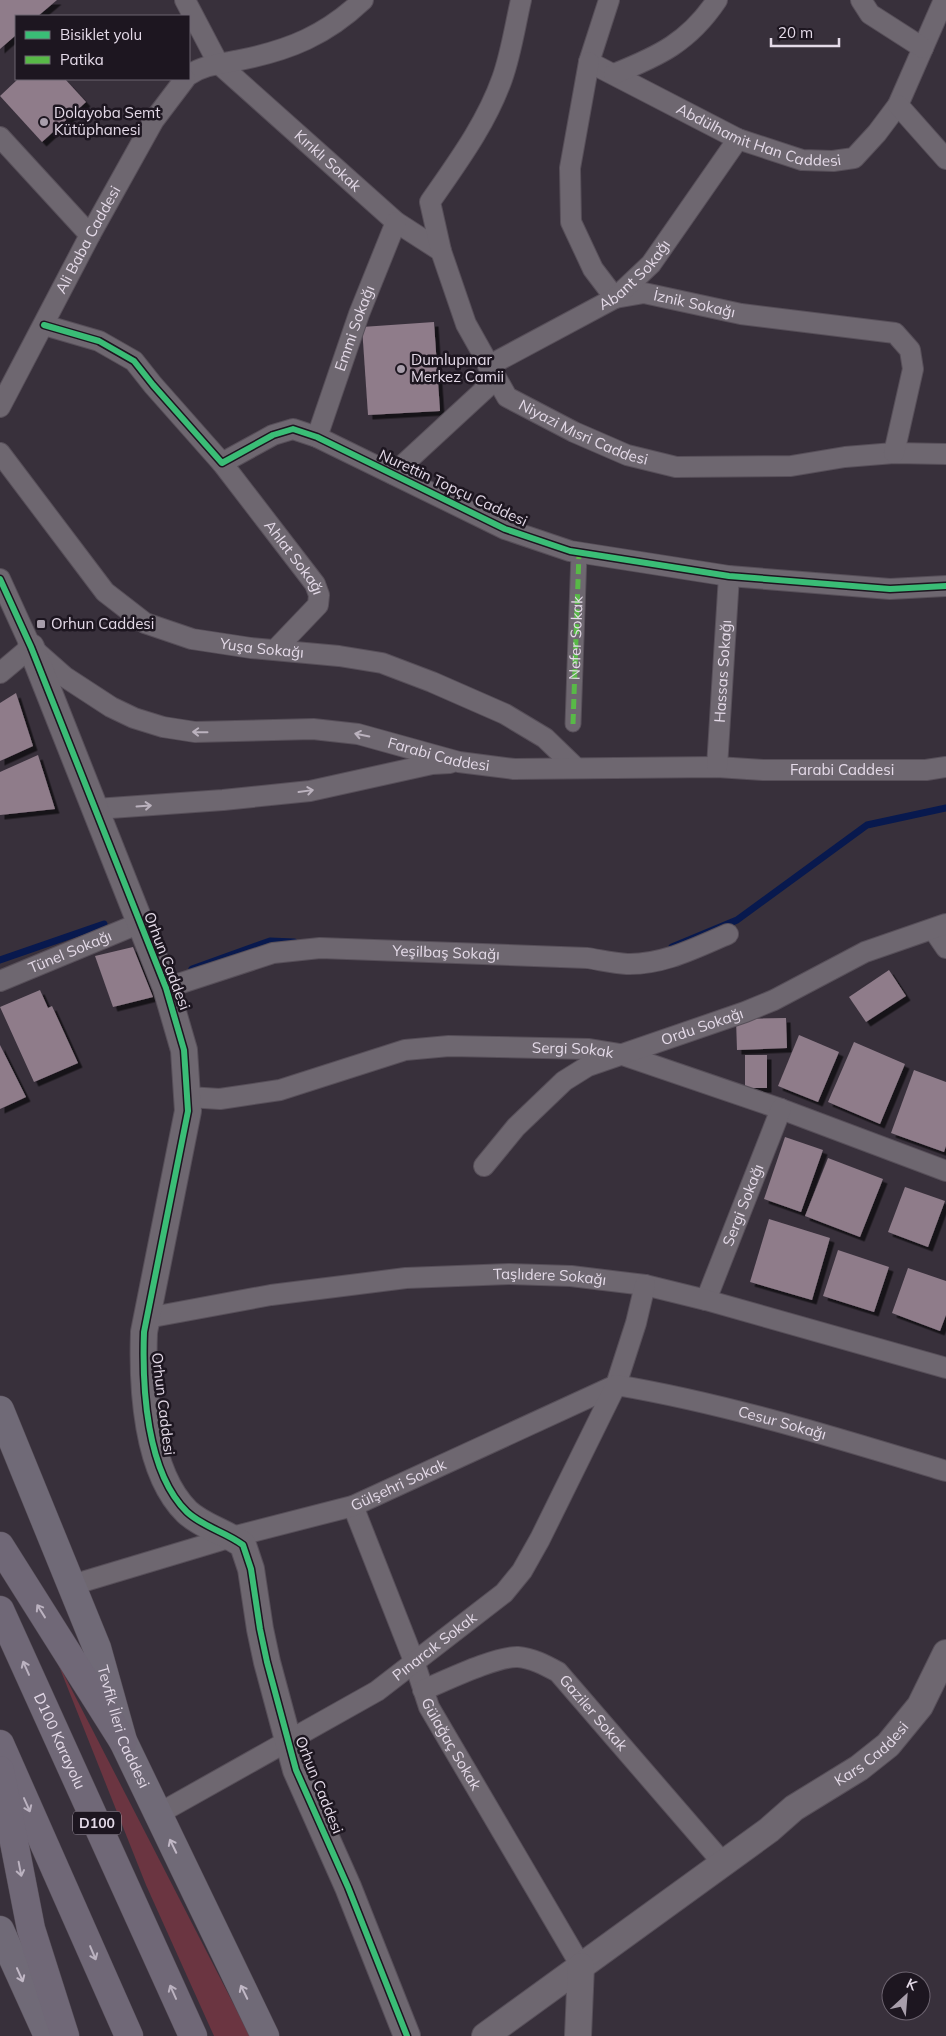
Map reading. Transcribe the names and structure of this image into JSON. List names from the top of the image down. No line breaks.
{"streets":{"highway":["D100 Karayolu","D100"],"main road":["Tevfik İleri Caddesi"],"street":["Abdülhamit Han Caddesi","Kırıklı Sokak","Ali Baba Caddesi","Abant Sokağı","İznik Sokağı","Emmi Sokağı","Niyazi Mısri Caddesi","Nurettin Topçu Caddesi","Ahlat Sokağı","Nefer Sokak","Yuşa Sokağı","Hassas Sokağı","Farabi Caddesi","Tünel Sokağı","Yeşilbaş Sokağı","Orhun Caddesi","Ordu Sokağı","Sergi Sokak","Sergi Sokağı","Taşlıdere Sokağı","Cesur Sokağı","Gülşehri Sokak","Pınarcık Sokak","Gaziler Sokak","Gülağaç Sokak","Kars Caddesi"]},"crossings":[["Abdülhamit Han Caddesi","Abant Sokağı"],["Kırıklı Sokak","Emmi Sokağı"],["Kırıklı Sokak","Niyazi Mısri Caddesi"],["Abant Sokağı","İznik Sokağı"],["Abant Sokağı","Niyazi Mısri Caddesi"],["Abant Sokağı","Nurettin Topçu Caddesi"],["İznik Sokağı","Niyazi Mısri Caddesi"],["Emmi Sokağı","Nurettin Topçu Caddesi"],["Nurettin Topçu Caddesi","Ahlat Sokağı"],["Nurettin Topçu Caddesi","Nefer Sokak"],["Nurettin Topçu Caddesi","Hassas Sokağı"],["Ahlat Sokağı","Yuşa Sokağı"],["Yuşa Sokağı","Farabi Caddesi"],["Hassas Sokağı","Farabi Caddesi"],["Farabi Caddesi","Orhun Caddesi"],["Tünel Sokağı","Orhun Caddesi"],["Yeşilbaş Sokağı","Orhun Caddesi"],["Orhun Caddesi","Sergi Sokak"],["Orhun Caddesi","Taşlıdere Sokağı"],["Orhun Caddesi","Gülşehri Sokak"],["Orhun Caddesi","Pınarcık Sokak"],["Ordu Sokağı","Sergi Sokak"],["Sergi Sokak","Sergi Sokağı"],["Sergi Sokağı","Taşlıdere Sokağı"],["Cesur Sokağı","Gülşehri Sokak"],["Cesur Sokağı","Pınarcık Sokak"],["Gülşehri Sokak","Pınarcık Sokak"],["Gülşehri Sokak","Tevfik İleri Caddesi"],["Gülşehri Sokak","Gülağaç Sokak"],["Pınarcık Sokak","Tevfik İleri Caddesi"],["Pınarcık Sokak","Gülağaç Sokak"],["Gaziler Sokak","Gülağaç Sokak"],["Gaziler Sokak","Kars Caddesi"],["Gülağaç Sokak","Kars Caddesi"]],"places":{"other":["Dolayoba Semt Kütüphanesi","Dumlupınar Merkez Camii"],"transit":["Orhun Caddesi̇"]},"legend":["Bisiklet yolu","Patika"],"scale_bar":"20 m","north":"top right"}
